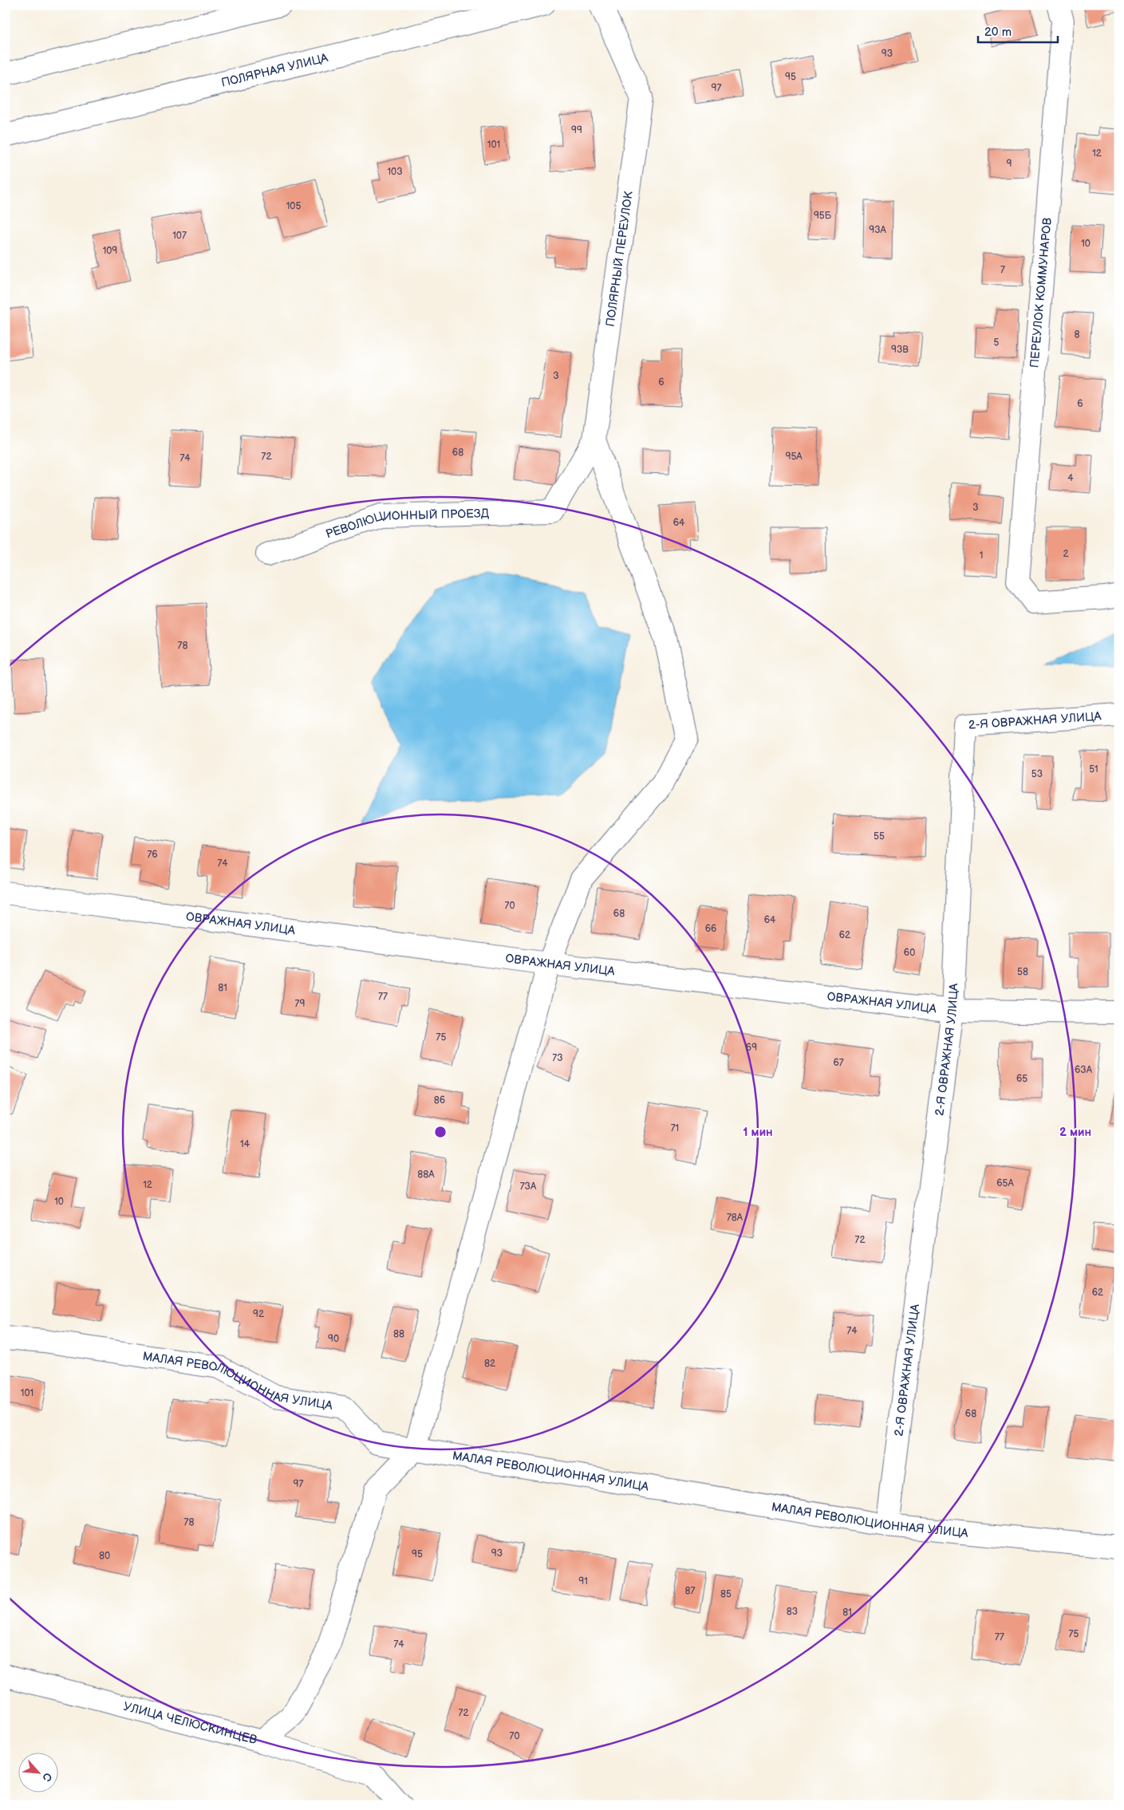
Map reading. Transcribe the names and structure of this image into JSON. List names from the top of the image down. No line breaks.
{"streets":{"street":["ПОЛЯРНАЯ УЛИЦА","ПОЛЯРНЫЙ ПЕРЕУЛОК","ПЕРЕУЛОК КОММУНАРОВ","РЕВОЛЮЦИОННЫЙ ПРОЕЗД","2-Я ОВРАЖНАЯ УЛИЦА","ОВРАЖНАЯ УЛИЦА","МАЛАЯ РЕВОЛЮЦИОННАЯ УЛИЦА","УЛИЦА ЧЕЛЮСКИНЦЕВ"]},"crossings":[["ПОЛЯРНЫЙ ПЕРЕУЛОК","РЕВОЛЮЦИОННЫЙ ПРОЕЗД"],["2-Я ОВРАЖНАЯ УЛИЦА","ОВРАЖНАЯ УЛИЦА"],["2-Я ОВРАЖНАЯ УЛИЦА","МАЛАЯ РЕВОЛЮЦИОННАЯ УЛИЦА"]],"house_numbers":["93","95","97","99","101","12","9","103","105","95Б","93А","107","10","109","7","8","5","93В","3","6","6","68","72","95А","74","4","3","64","2","1","78","51","53","55","76","74","70","68","64","66","62","60","58","81","77","79","75","69","73","67","63А","65","86","71","14","88А","65А","12","73А","10","78А","72","62","92","74","88","90","82","101","68","97","78","93","95","80","91","87","85","83","81","75","77","74","72","70"],"scale_bar":"20 m","north":"bottom right","rings":["1 мин","2 мин"]}
